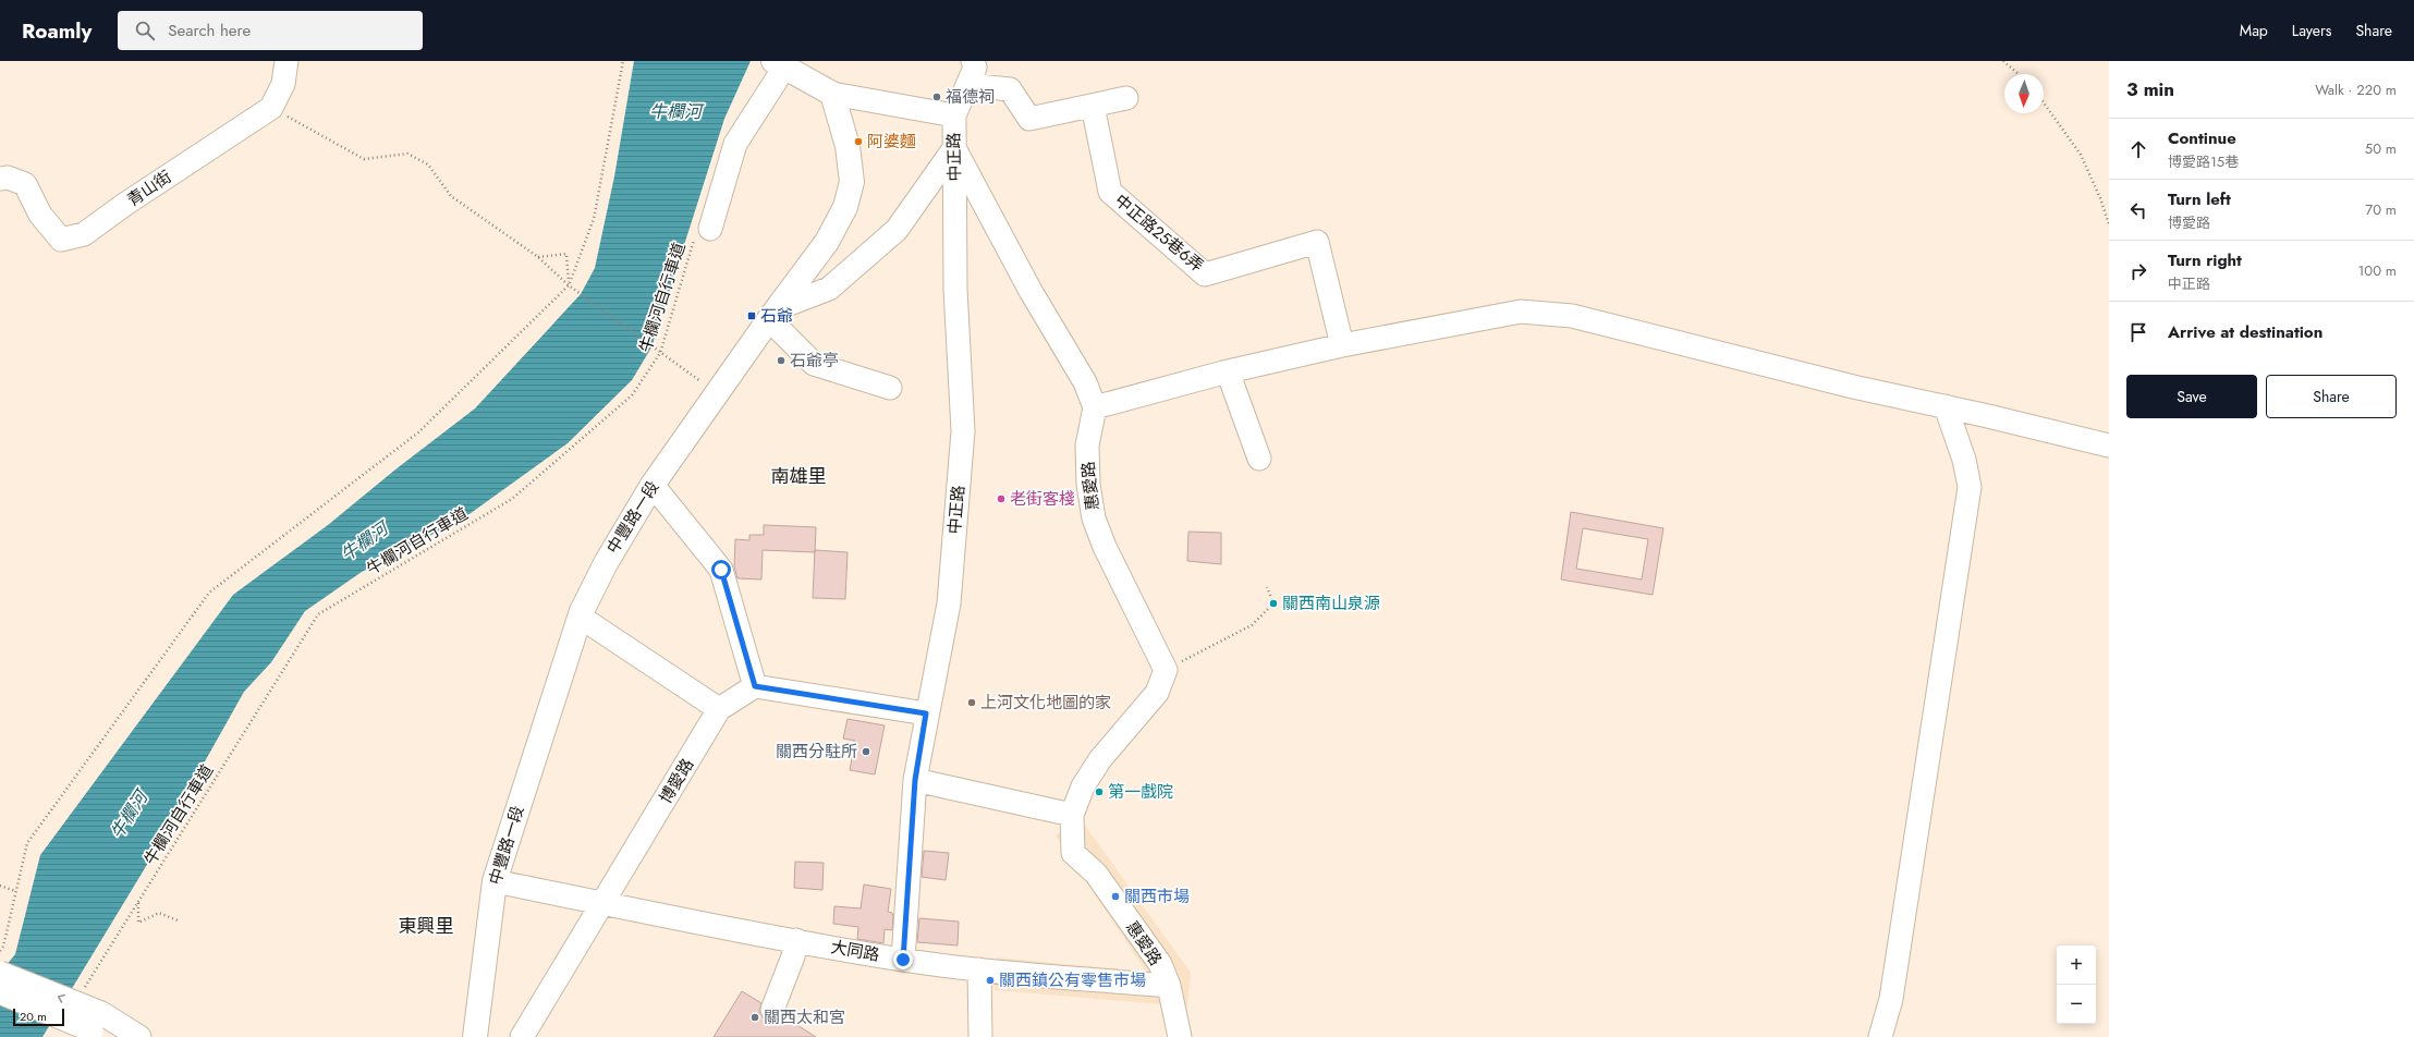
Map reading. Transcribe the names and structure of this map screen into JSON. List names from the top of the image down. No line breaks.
{"streets":{"main road":["中豐路一段"],"street":["中正路","青山街","中正路25巷6弄","惠愛路","博愛路","大同路"],"path":["牛欄河自行車道"]},"crossings":[["中正路","大同路"],["惠愛路","大同路"],["中豐路一段","大同路"],["博愛路","大同路"]],"districts":["南雄里","東興里"],"water":["牛欄河"],"places":{"other":["福德祠","阿婆麵","石爺亭","老街客棧","關西南山泉源","上河文化地圖的家","關西分駐所","第一戲院","關西市場","關西鎮公有零售市場","關西太和宮"],"transit":["石爺"]},"scale_bar":"20 m","north":"bottom","page":{"header":"Roamly","search":"Search here","nav":["Map","Layers","Share"],"heading":["3 min","Walk · 220 m"],"list":[["Continue","博愛路15巷","50 m"],["Turn left","博愛路","70 m"],["Turn right","中正路","100 m"],"Arrive at destination"],"buttons":["Save","Share"],"map_buttons":["+","−"],"scale":"20 m"}}
